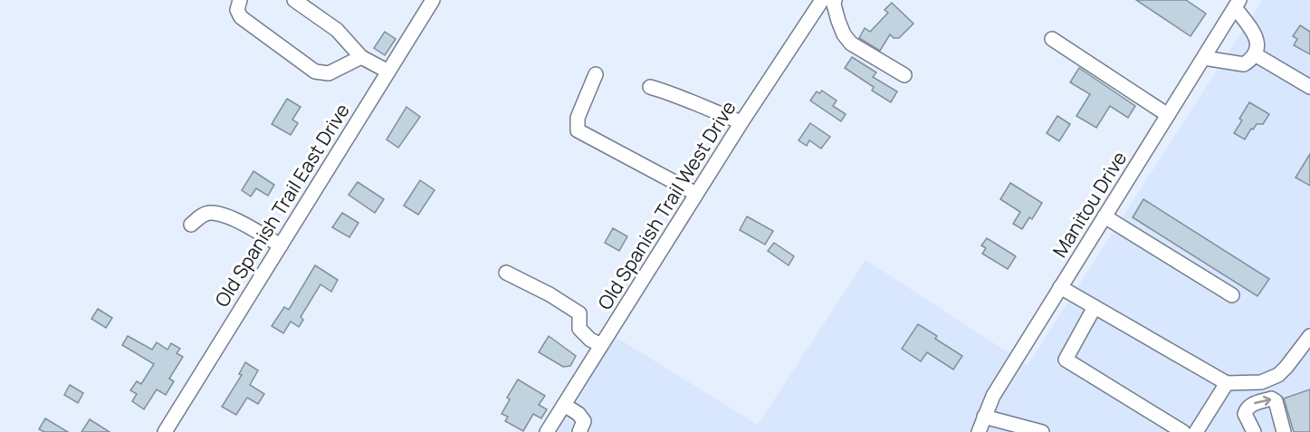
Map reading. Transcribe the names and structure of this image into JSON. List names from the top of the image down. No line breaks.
{"streets":{"street":["Manitou Drive","Old Spanish Trail East Drive","Old Spanish Trail West Drive"]}}
